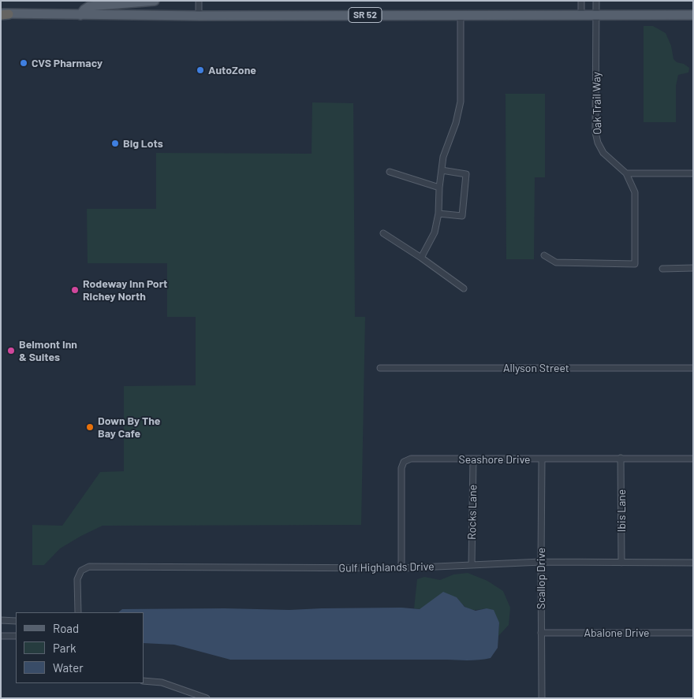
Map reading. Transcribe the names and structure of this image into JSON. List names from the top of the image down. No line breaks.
{"streets":{"main road":["SR 52"],"street":["Oak Trail Way","Allyson Street","Seashore Drive","Ibis Lane","Rocks Lane","Gulf Highlands Drive","Scallop Drive","Abalone Drive"]},"crossings":[["SR 52","Oak Trail Way"],["Seashore Drive","Ibis Lane"],["Seashore Drive","Rocks Lane"],["Seashore Drive","Gulf Highlands Drive"],["Seashore Drive","Scallop Drive"],["Ibis Lane","Gulf Highlands Drive"],["Rocks Lane","Gulf Highlands Drive"],["Gulf Highlands Drive","Scallop Drive"],["Scallop Drive","Abalone Drive"]],"places":["CVS Pharmacy","AutoZone","Big Lots","Rodeway Inn Port Richey North","Belmont Inn & Suites","Down By The Bay Cafe"],"legend":["Road","Park","Water"]}
